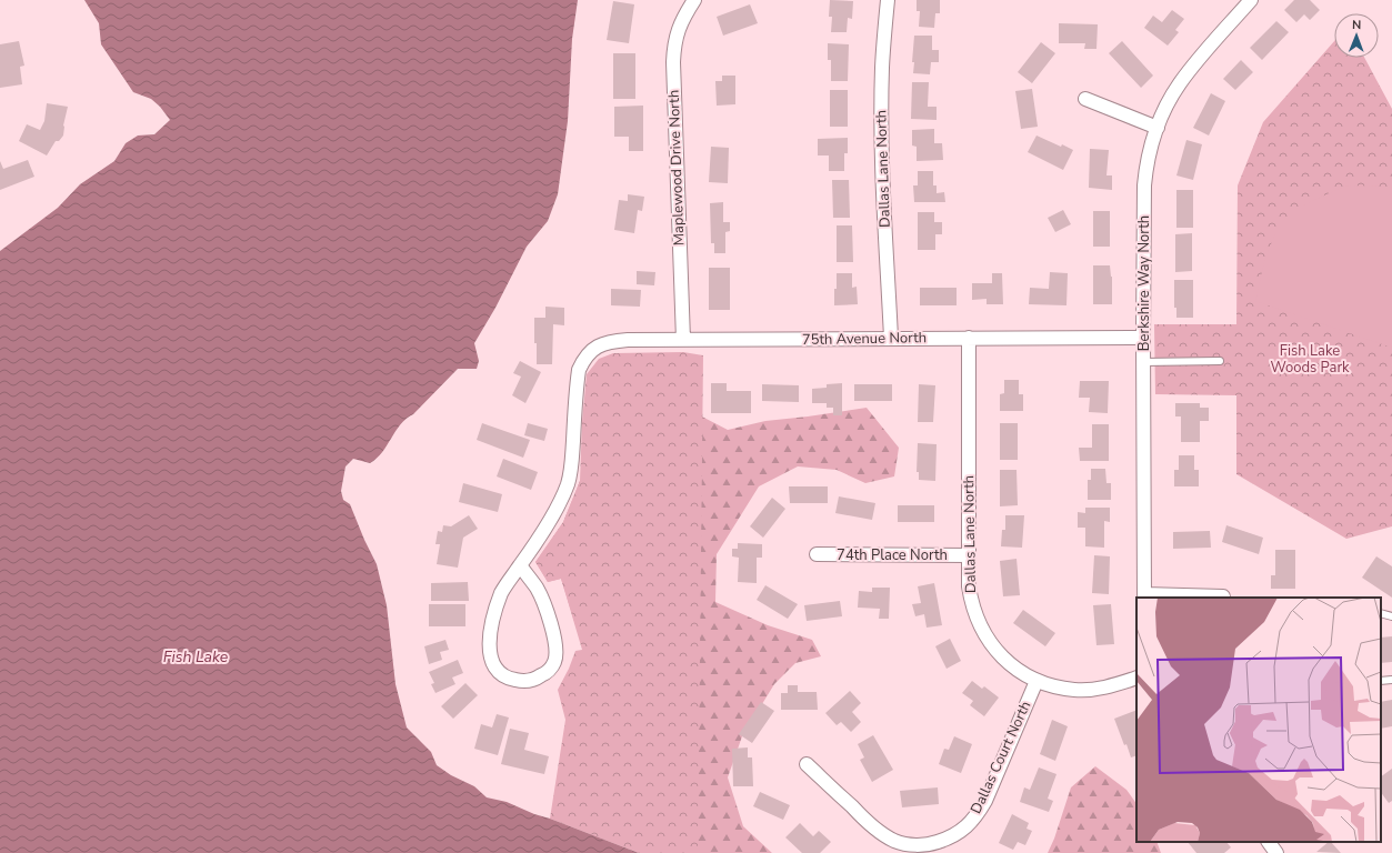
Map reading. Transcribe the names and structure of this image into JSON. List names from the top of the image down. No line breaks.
{"streets":{"street":["Maplewood Drive North","Dallas Lane North","Berkshire Way North","75th Avenue North","74th Place North","Dallas Court North"]},"crossings":[["Maplewood Drive North","75th Avenue North"],["Dallas Lane North","75th Avenue North"],["Dallas Lane North","74th Place North"],["Dallas Lane North","Dallas Court North"],["Berkshire Way North","75th Avenue North"]],"water":["Fish Lake"],"parks":["Fish Lake Woods Park"],"north":"top"}
